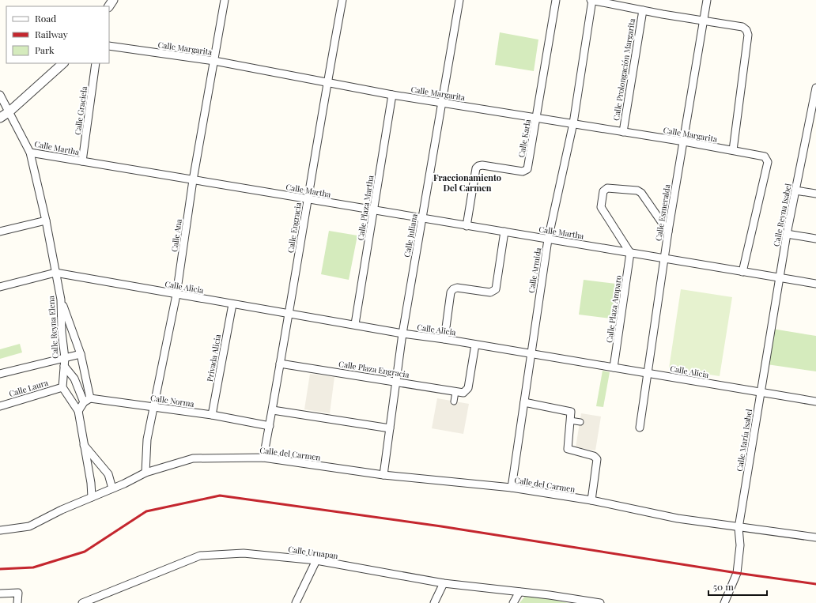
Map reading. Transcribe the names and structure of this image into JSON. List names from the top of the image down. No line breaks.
{"streets":{"street":["Calle Margarita","Calle Prolongación Margarita","Calle Graciela","Calle Karla","Calle Martha","Calle Plaza Martha","Calle Esmeralda","Calle Reyna Isabel","Calle Engracia","Calle Ana","Calle Juliana","Calle Armida","Calle Alicia","Calle Plaza Amparo","Calle Reyna Elena","Privada Alicia","Calle Plaza Engracia","Calle Laura","Calle Norma","Calle María Isabel","Calle del Carmen","Calle Uruapan"]},"crossings":[["Calle Margarita","Calle Prolongación Margarita"],["Calle Margarita","Calle Karla"],["Calle Margarita","Calle Martha"],["Calle Margarita","Calle Plaza Martha"],["Calle Margarita","Calle Esmeralda"],["Calle Margarita","Calle Engracia"],["Calle Margarita","Calle Ana"],["Calle Margarita","Calle Juliana"],["Calle Margarita","Calle Armida"],["Calle Graciela","Calle Martha"],["Calle Karla","Calle Martha"],["Calle Martha","Calle Plaza Martha"],["Calle Martha","Calle Esmeralda"],["Calle Martha","Calle Reyna Isabel"],["Calle Martha","Calle Engracia"],["Calle Martha","Calle Ana"],["Calle Martha","Calle Juliana"],["Calle Martha","Calle Armida"],["Calle Martha","Calle Plaza Amparo"],["Calle Martha","Calle Reyna Elena"],["Calle Martha","Calle María Isabel"],["Calle Plaza Martha","Calle Alicia"],["Calle Esmeralda","Calle Alicia"],["Calle Reyna Isabel","Calle María Isabel"],["Calle Engracia","Calle Alicia"],["Calle Engracia","Calle Plaza Engracia"],["Calle Engracia","Calle Norma"],["Calle Engracia","Calle del Carmen"],["Calle Ana","Calle Alicia"],["Calle Ana","Calle Norma"],["Calle Ana","Calle del Carmen"],["Calle Juliana","Calle Alicia"],["Calle Juliana","Calle Plaza Engracia"],["Calle Juliana","Calle del Carmen"],["Calle Armida","Calle Alicia"],["Calle Armida","Calle del Carmen"],["Calle Alicia","Calle Plaza Amparo"],["Calle Alicia","Calle Reyna Elena"],["Calle Alicia","Privada Alicia"],["Calle Alicia","Calle Plaza Engracia"],["Calle Alicia","Calle María Isabel"],["Calle Reyna Elena","Calle Laura"],["Privada Alicia","Calle Norma"],["Calle María Isabel","Calle del Carmen"]],"districts":["Fraccionamiento Del Carmen"],"legend":["Road","Railway","Park"],"scale_bar":"50 m"}
